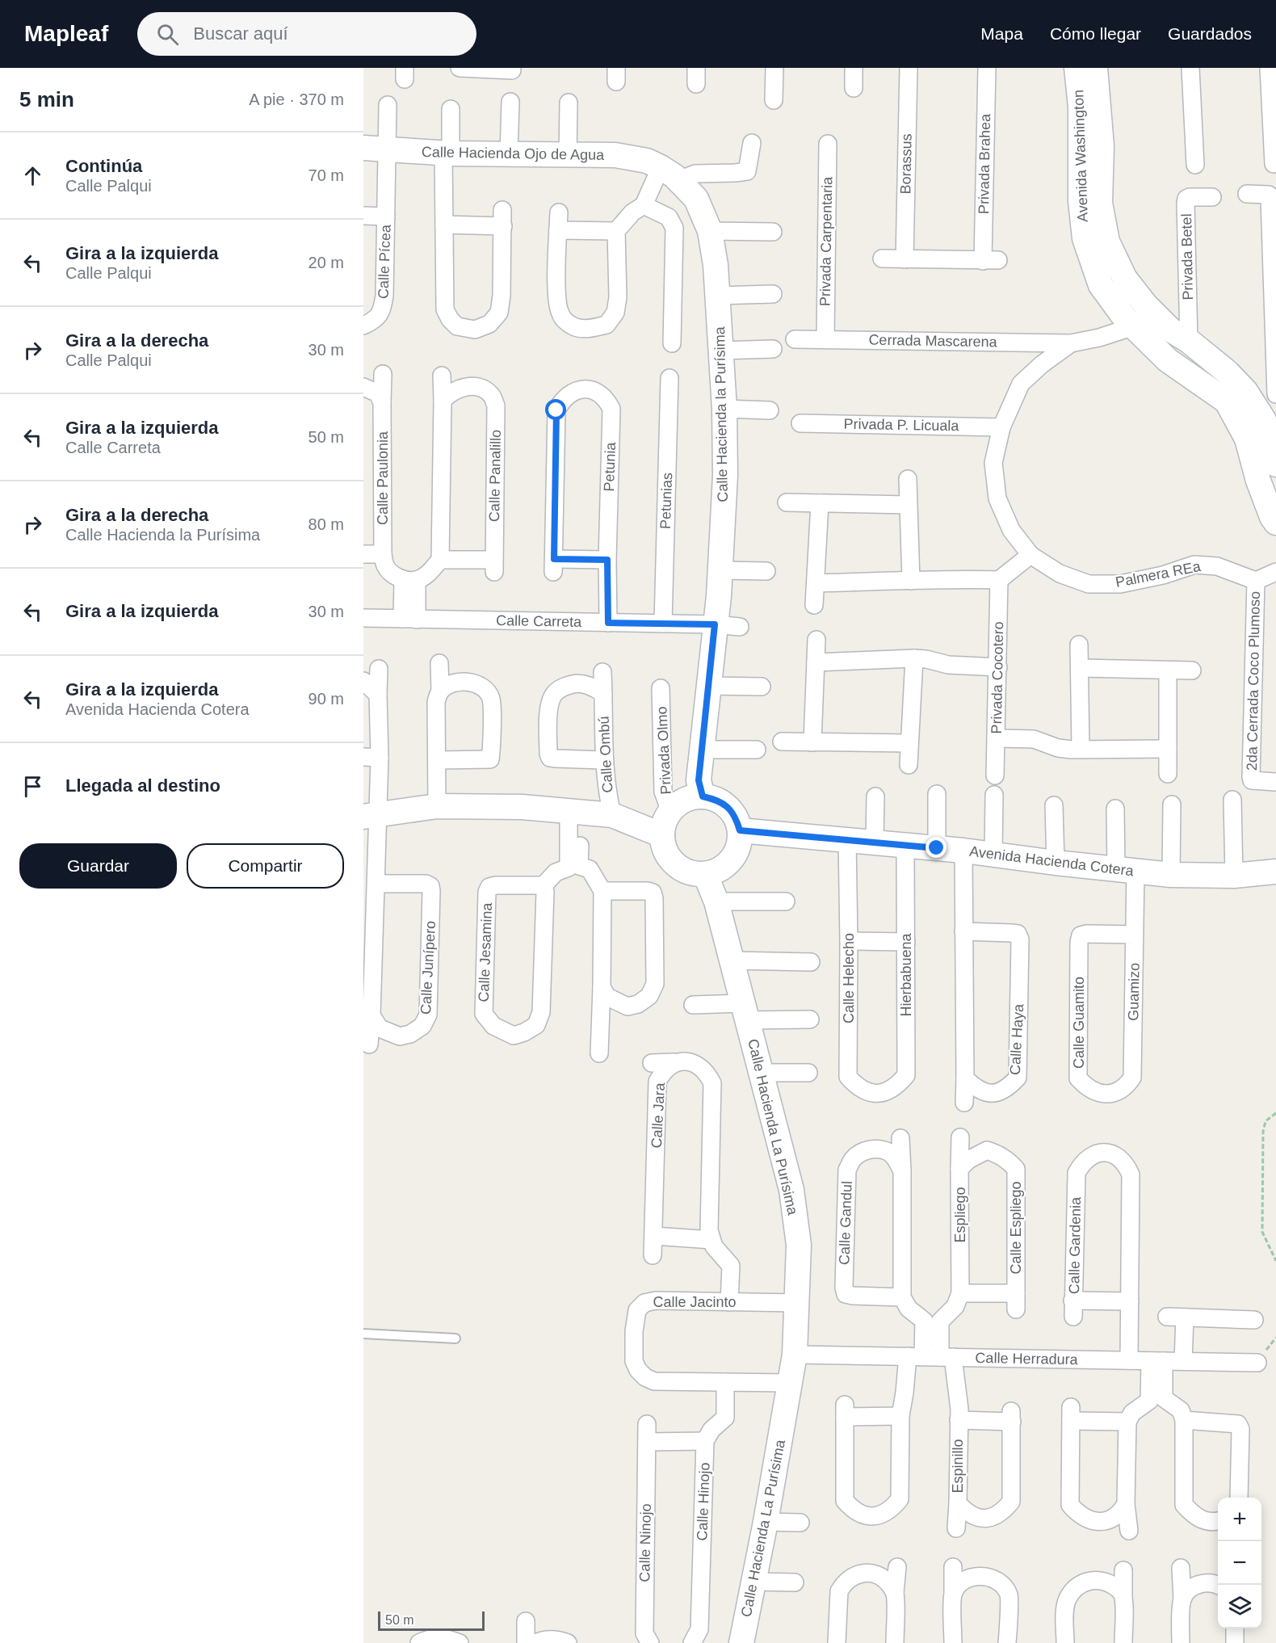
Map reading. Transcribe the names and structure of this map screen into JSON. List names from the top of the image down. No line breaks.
{"streets":{"street":["Calle Hacienda Ojo de Agua","Avenida Washington","Borassus","Privada Brahea","Privada Carpentaria","Privada Betel","Calle Pícea","Cerrada Mascarena","Calle Hacienda la Purísima","Privada P. Licuala","Petunia","Calle Panalillo","Calle Paulonia","Petunias","Palmera REa","Calle Carreta","Privada Cocotero","2da Cerrada Coco Plumoso","Privada Olmo","Calle Ombú","Avenida Hacienda Cotera","Calle Jesamina","Calle Junípero","Hierbabuena","Calle Helecho","Guamizo","Calle Guamito","Calle Haya","Calle Jara","Calle Hacienda La Purísima","Espliego","Calle Gandul","Calle Espliego","Calle Gardenia","Calle Jacinto","Calle Herradura","Espinillo","Calle Hinojo","Calle Ninojo"]},"crossings":[["Calle Hacienda Ojo de Agua","Calle Pícea"],["Calle Hacienda Ojo de Agua","Calle Hacienda la Purísima"],["Avenida Washington","Privada Betel"],["Borassus","Privada Brahea"],["Privada Carpentaria","Cerrada Mascarena"],["Cerrada Mascarena","Palmera REa"],["Calle Hacienda la Purísima","Calle Carreta"],["Calle Hacienda la Purísima","Privada Olmo"],["Calle Hacienda la Purísima","Avenida Hacienda Cotera"],["Calle Hacienda la Purísima","Calle Hacienda La Purísima"],["Privada P. Licuala","Palmera REa"],["Petunia","Calle Carreta"],["Petunias","Calle Carreta"],["Palmera REa","2da Cerrada Coco Plumoso"],["Privada Olmo","Avenida Hacienda Cotera"],["Privada Olmo","Calle Hacienda La Purísima"],["Avenida Hacienda Cotera","Hierbabuena"],["Avenida Hacienda Cotera","Calle Helecho"],["Avenida Hacienda Cotera","Guamizo"],["Avenida Hacienda Cotera","Calle Hacienda La Purísima"],["Hierbabuena","Calle Helecho"],["Guamizo","Calle Guamito"],["Calle Hacienda La Purísima","Calle Jacinto"],["Calle Hacienda La Purísima","Calle Herradura"],["Espliego","Calle Espliego"],["Calle Jacinto","Calle Hinojo"],["Calle Herradura","Espinillo"]],"scale_bar":"50 m","page":{"header":"Mapleaf","search":"Buscar aquí","nav":["Mapa","Cómo llegar","Guardados"],"heading":["5 min","A pie · 370 m"],"list":[["Continúa","Calle Palqui","70 m"],["Gira a la izquierda","Calle Palqui","20 m"],["Gira a la derecha","Calle Palqui","30 m"],["Gira a la izquierda","Calle Carreta","50 m"],["Gira a la derecha","Calle Hacienda la Purísima","80 m"],["Gira a la izquierda","30 m"],["Gira a la izquierda","Avenida Hacienda Cotera","90 m"],"Llegada al destino"],"buttons":["Guardar","Compartir"],"map_buttons":["+","−"],"scale":"50 m"}}
